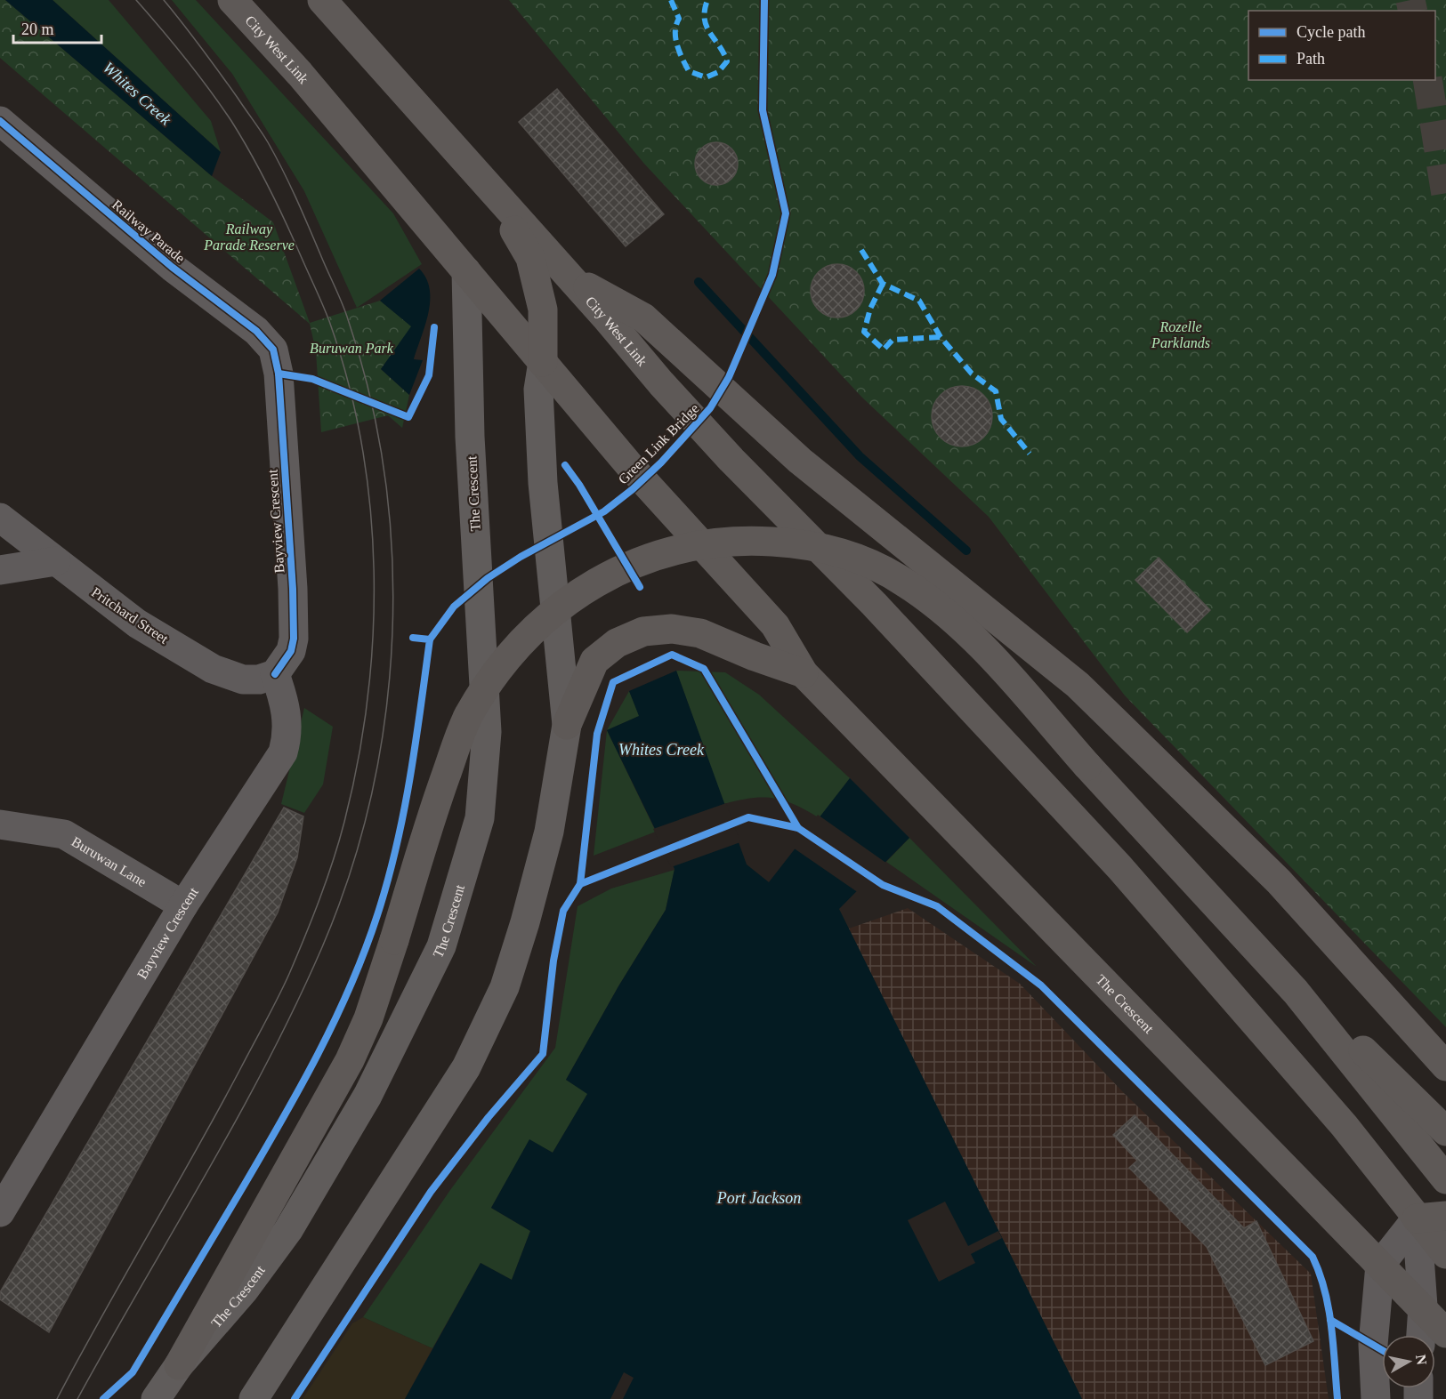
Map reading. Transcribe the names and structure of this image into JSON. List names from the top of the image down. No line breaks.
{"streets":{"highway":["City West Link","The Crescent"],"street":["Railway Parade","Bayview Crescent","Pritchard Street","Buruwan Lane"],"cycle path":["Green Link Bridge"]},"crossings":[["City West Link","The Crescent"],["Railway Parade","Bayview Crescent"],["Bayview Crescent","Pritchard Street"],["Bayview Crescent","Buruwan Lane"]],"water":["Whites Creek","Port Jackson"],"parks":["Railway Parade Reserve","Rozelle Parklands","Buruwan Park"],"legend":["Cycle path","Path"],"scale_bar":"20 m","north":"right"}
